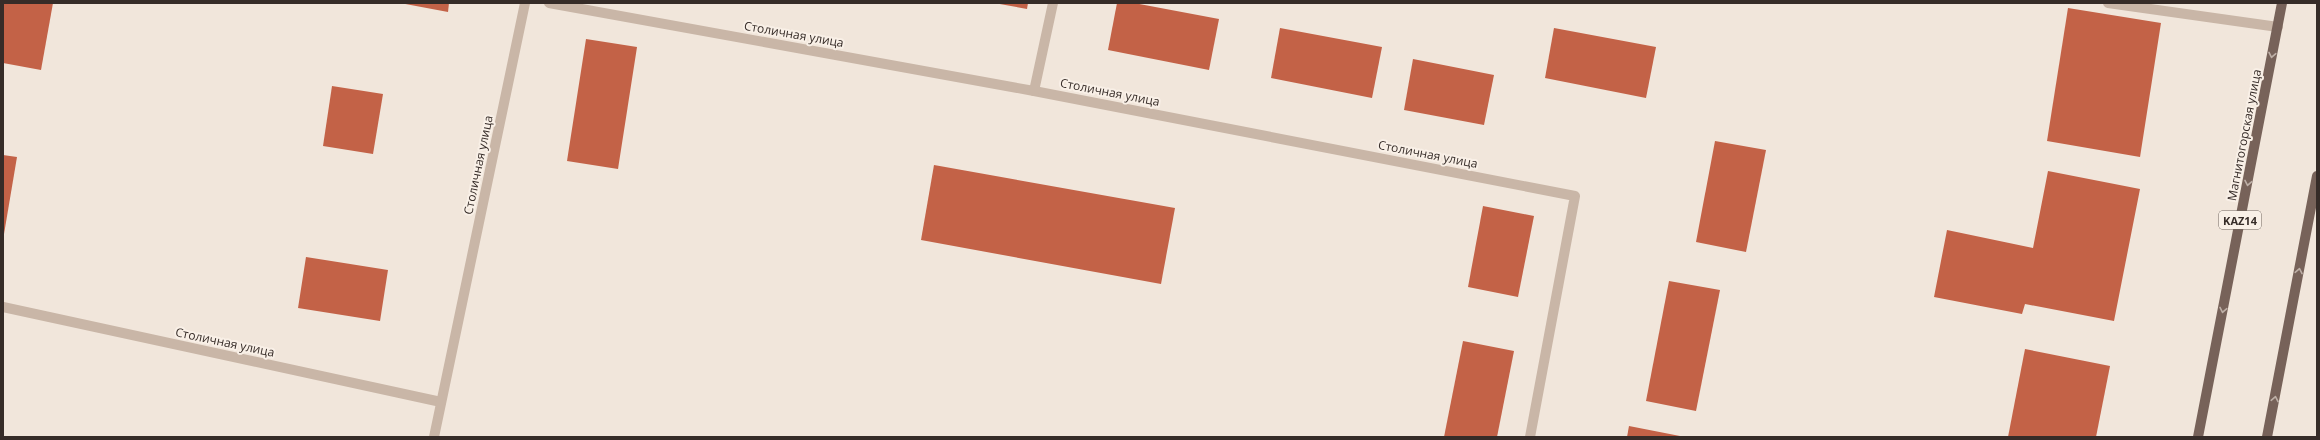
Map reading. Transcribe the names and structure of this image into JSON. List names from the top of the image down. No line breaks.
{"streets":{"main road":["Магнитогорская улица","KAZ14"],"street":["Столичная улица"]}}
